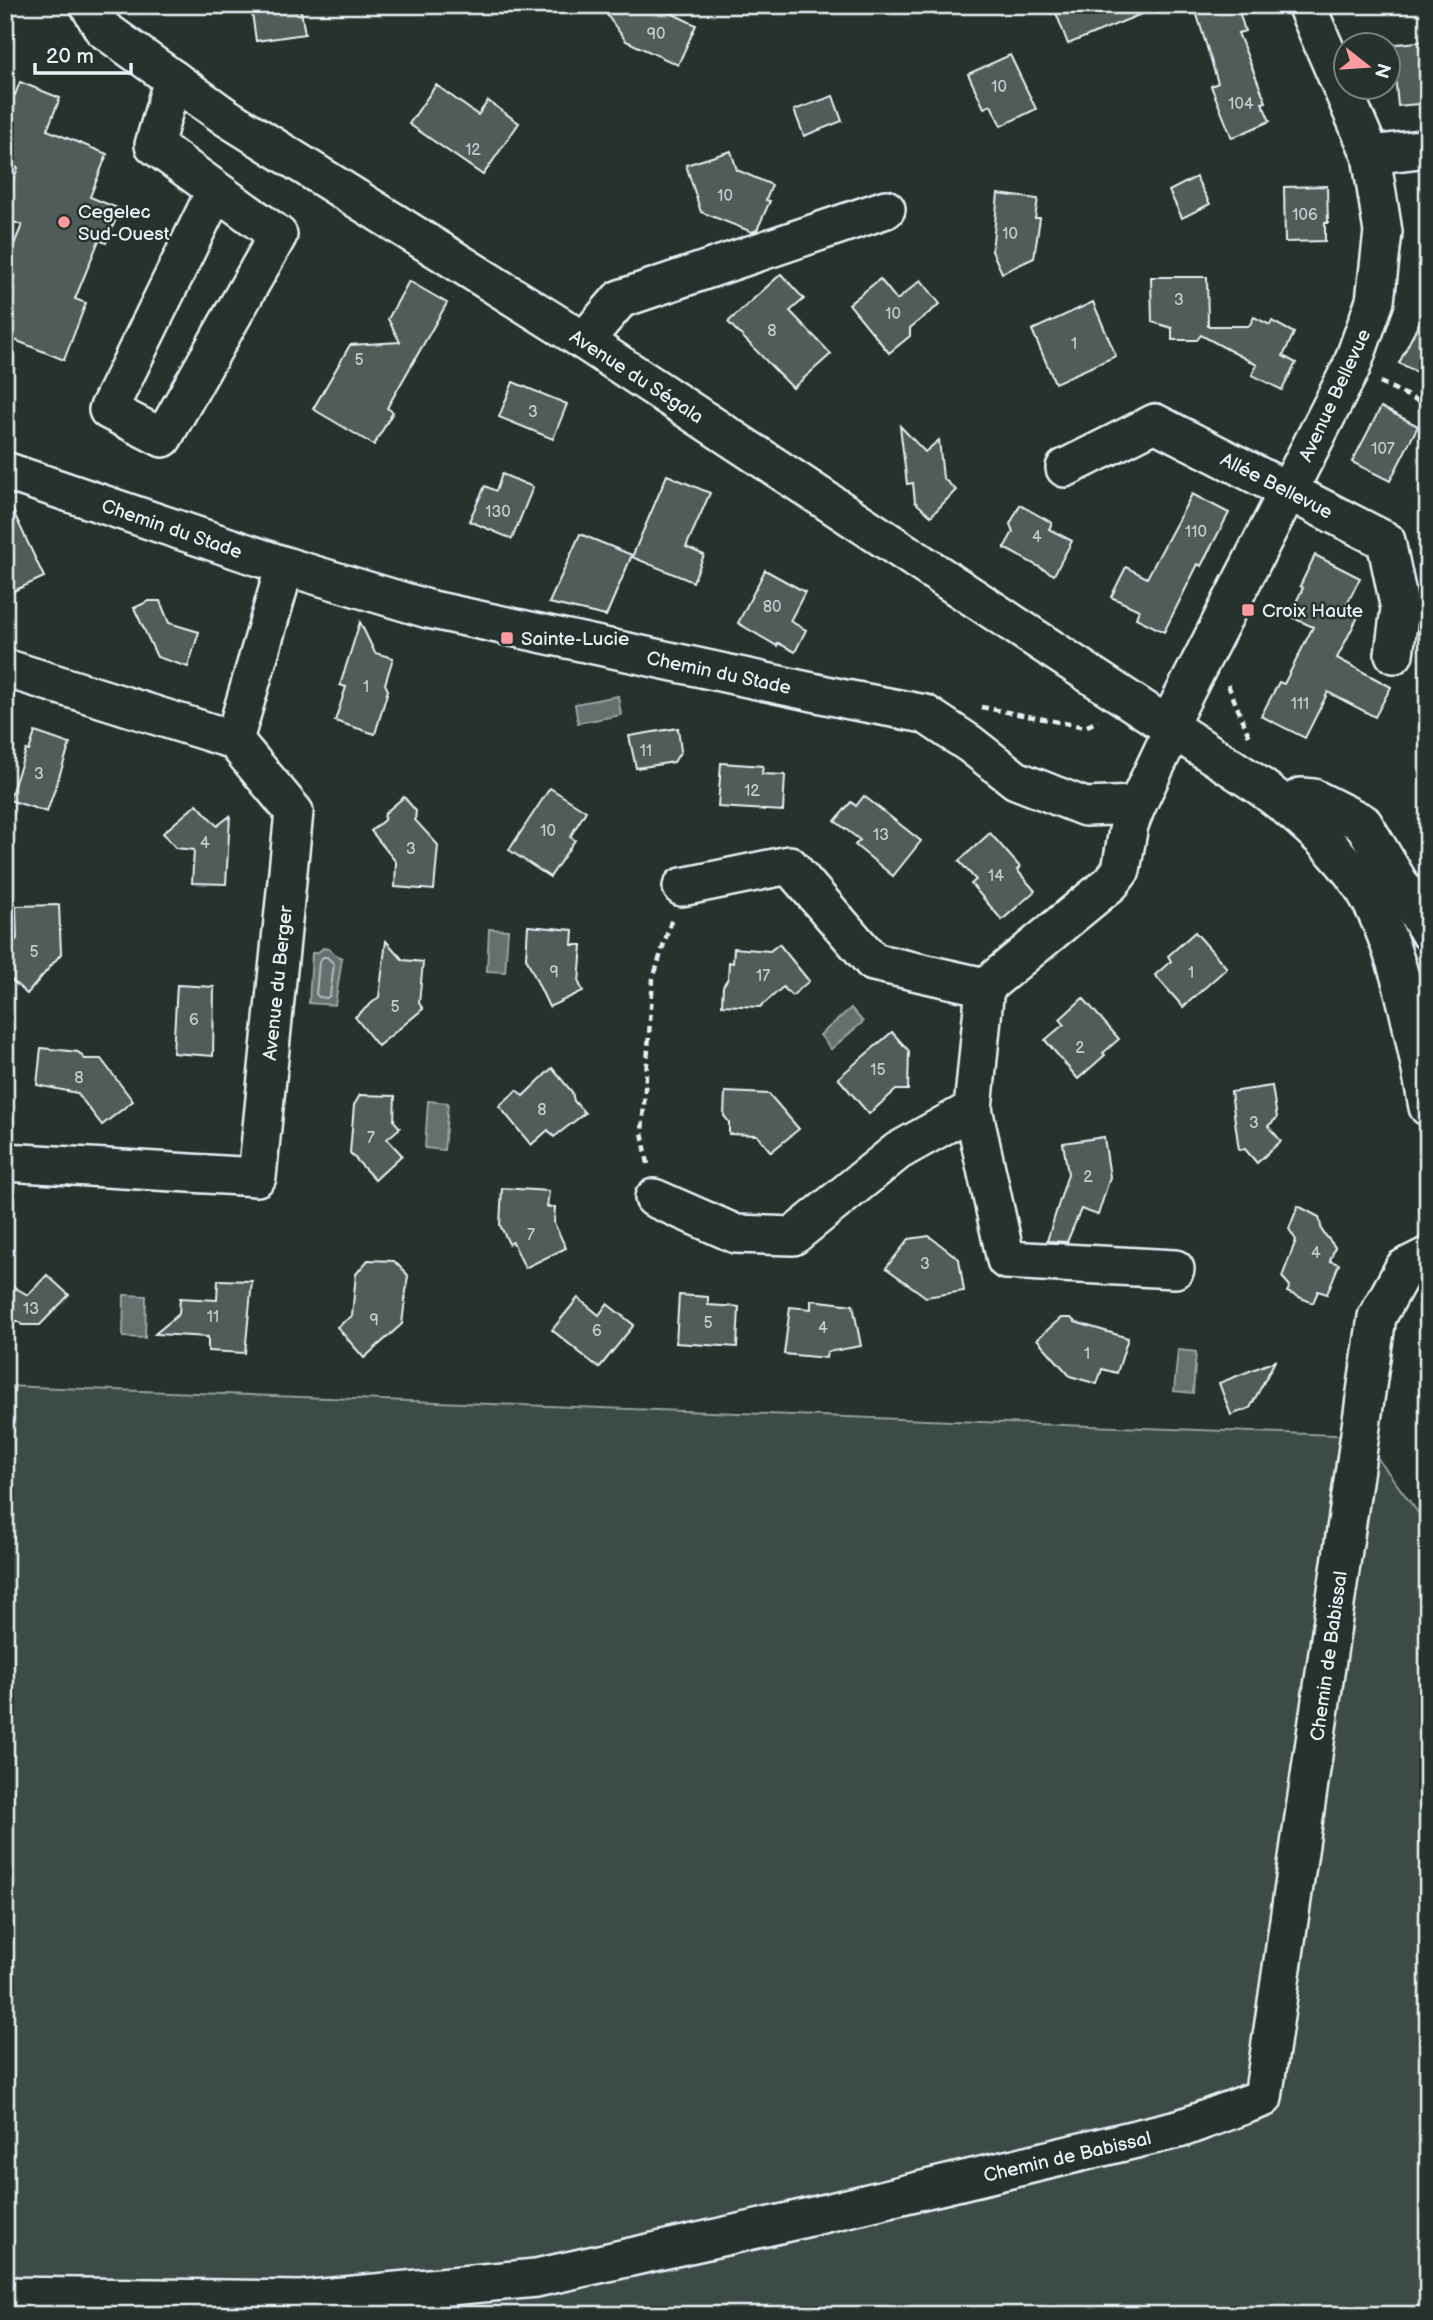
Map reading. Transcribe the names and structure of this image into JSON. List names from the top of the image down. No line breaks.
{"streets":{"street":["Avenue du Ségala","Avenue Bellevue","Allée Bellevue","Chemin du Stade","Avenue du Berger","Chemin de Babissal"]},"crossings":[["Avenue du Ségala","Avenue Bellevue"],["Avenue Bellevue","Allée Bellevue"]],"places":{"other":["Cegelec Sud-Ouest"],"transit":["Croix Haute","Sainte-Lucie"]},"house_numbers":["90","10","104","12","10","106","10","3","10","8","1","5","3","107","130","110","4","80","1","111","11","3","12","10","13","4","3","14","5","9","1","17","5","6","2","15","8","8","3","7","2","7","4","3","13","11","9","5","4","6","1"],"scale_bar":"20 m","north":"right"}
